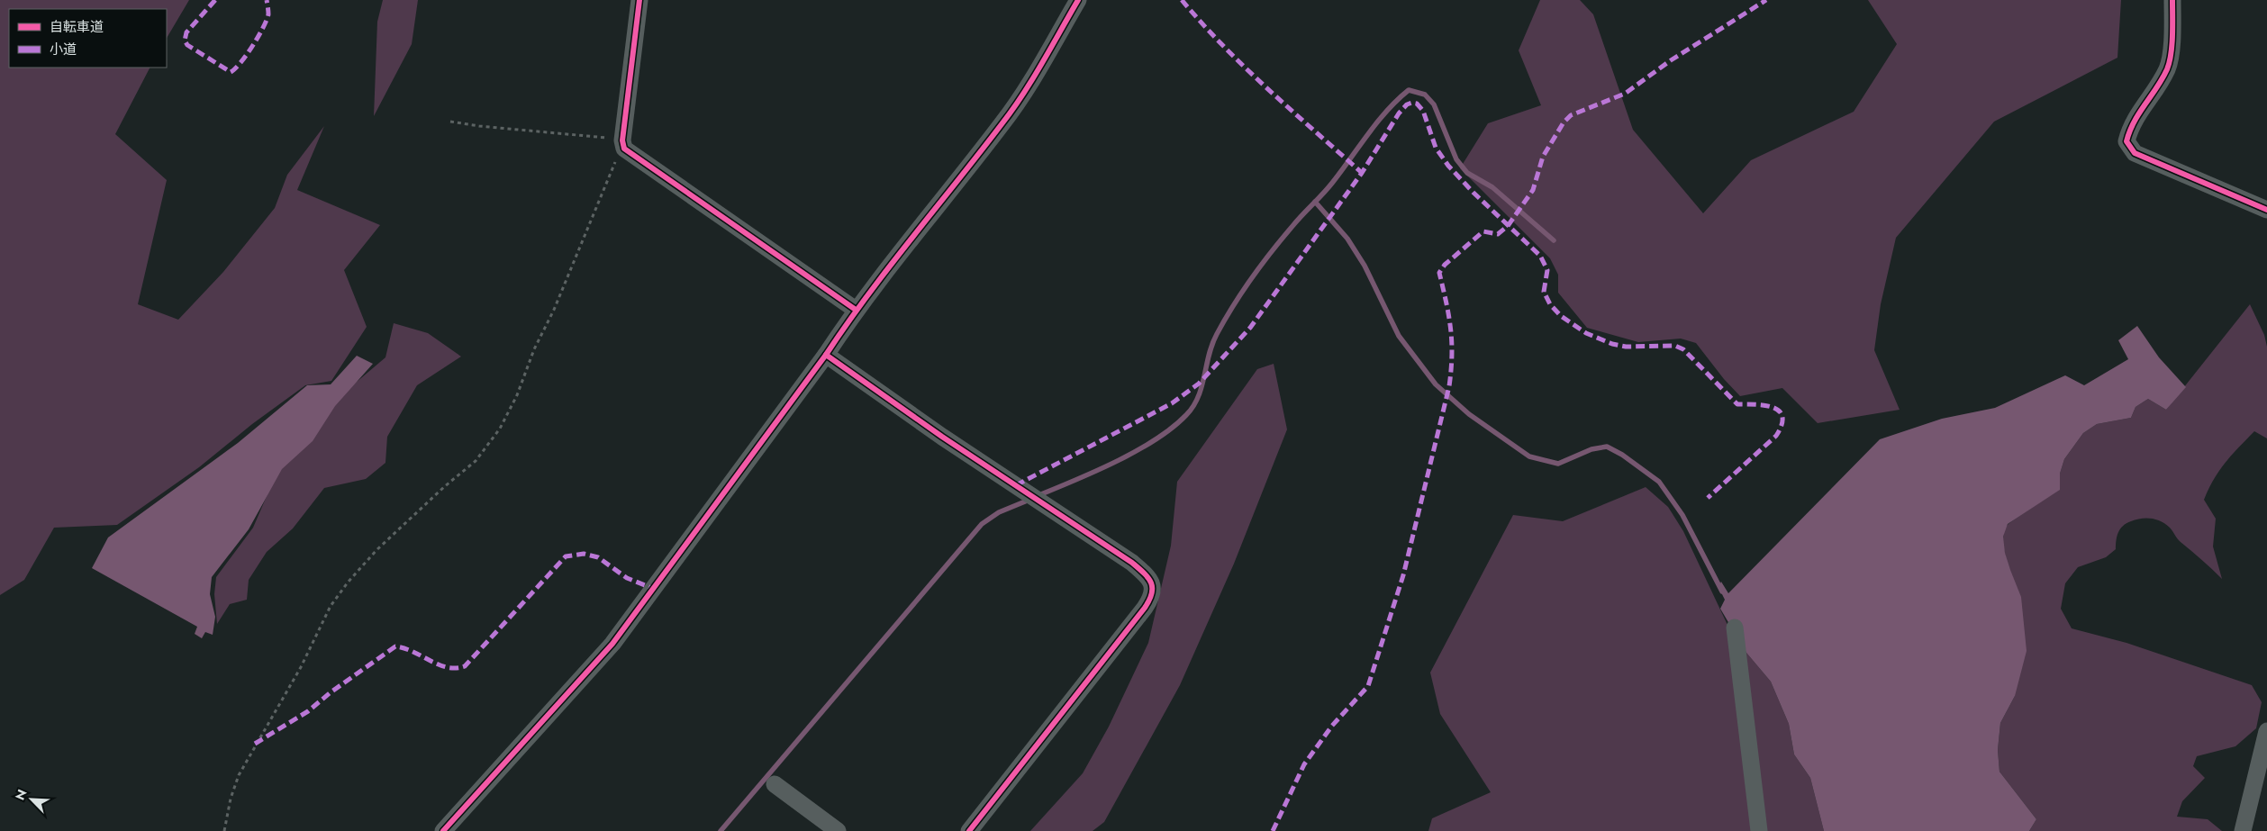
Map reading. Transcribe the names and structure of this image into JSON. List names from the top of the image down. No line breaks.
{"legend":["自転車道","小道"],"north":"top left"}
